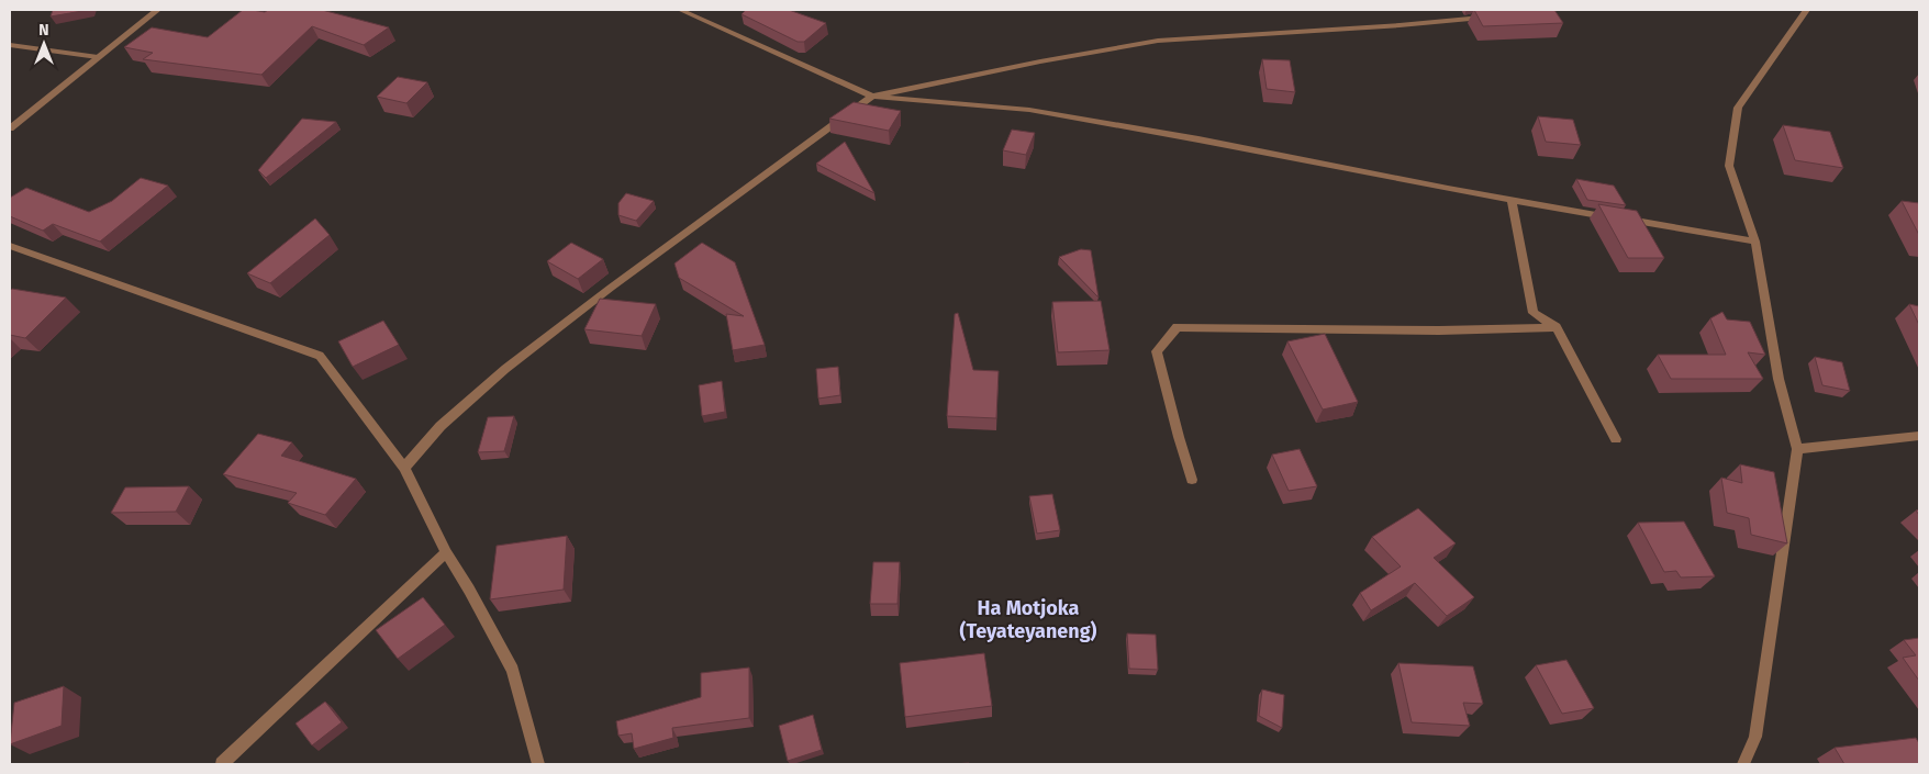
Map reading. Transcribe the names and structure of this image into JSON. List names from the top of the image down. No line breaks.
{"districts":["Ha Motjoka (Teyateyaneng)"],"north":"top"}
